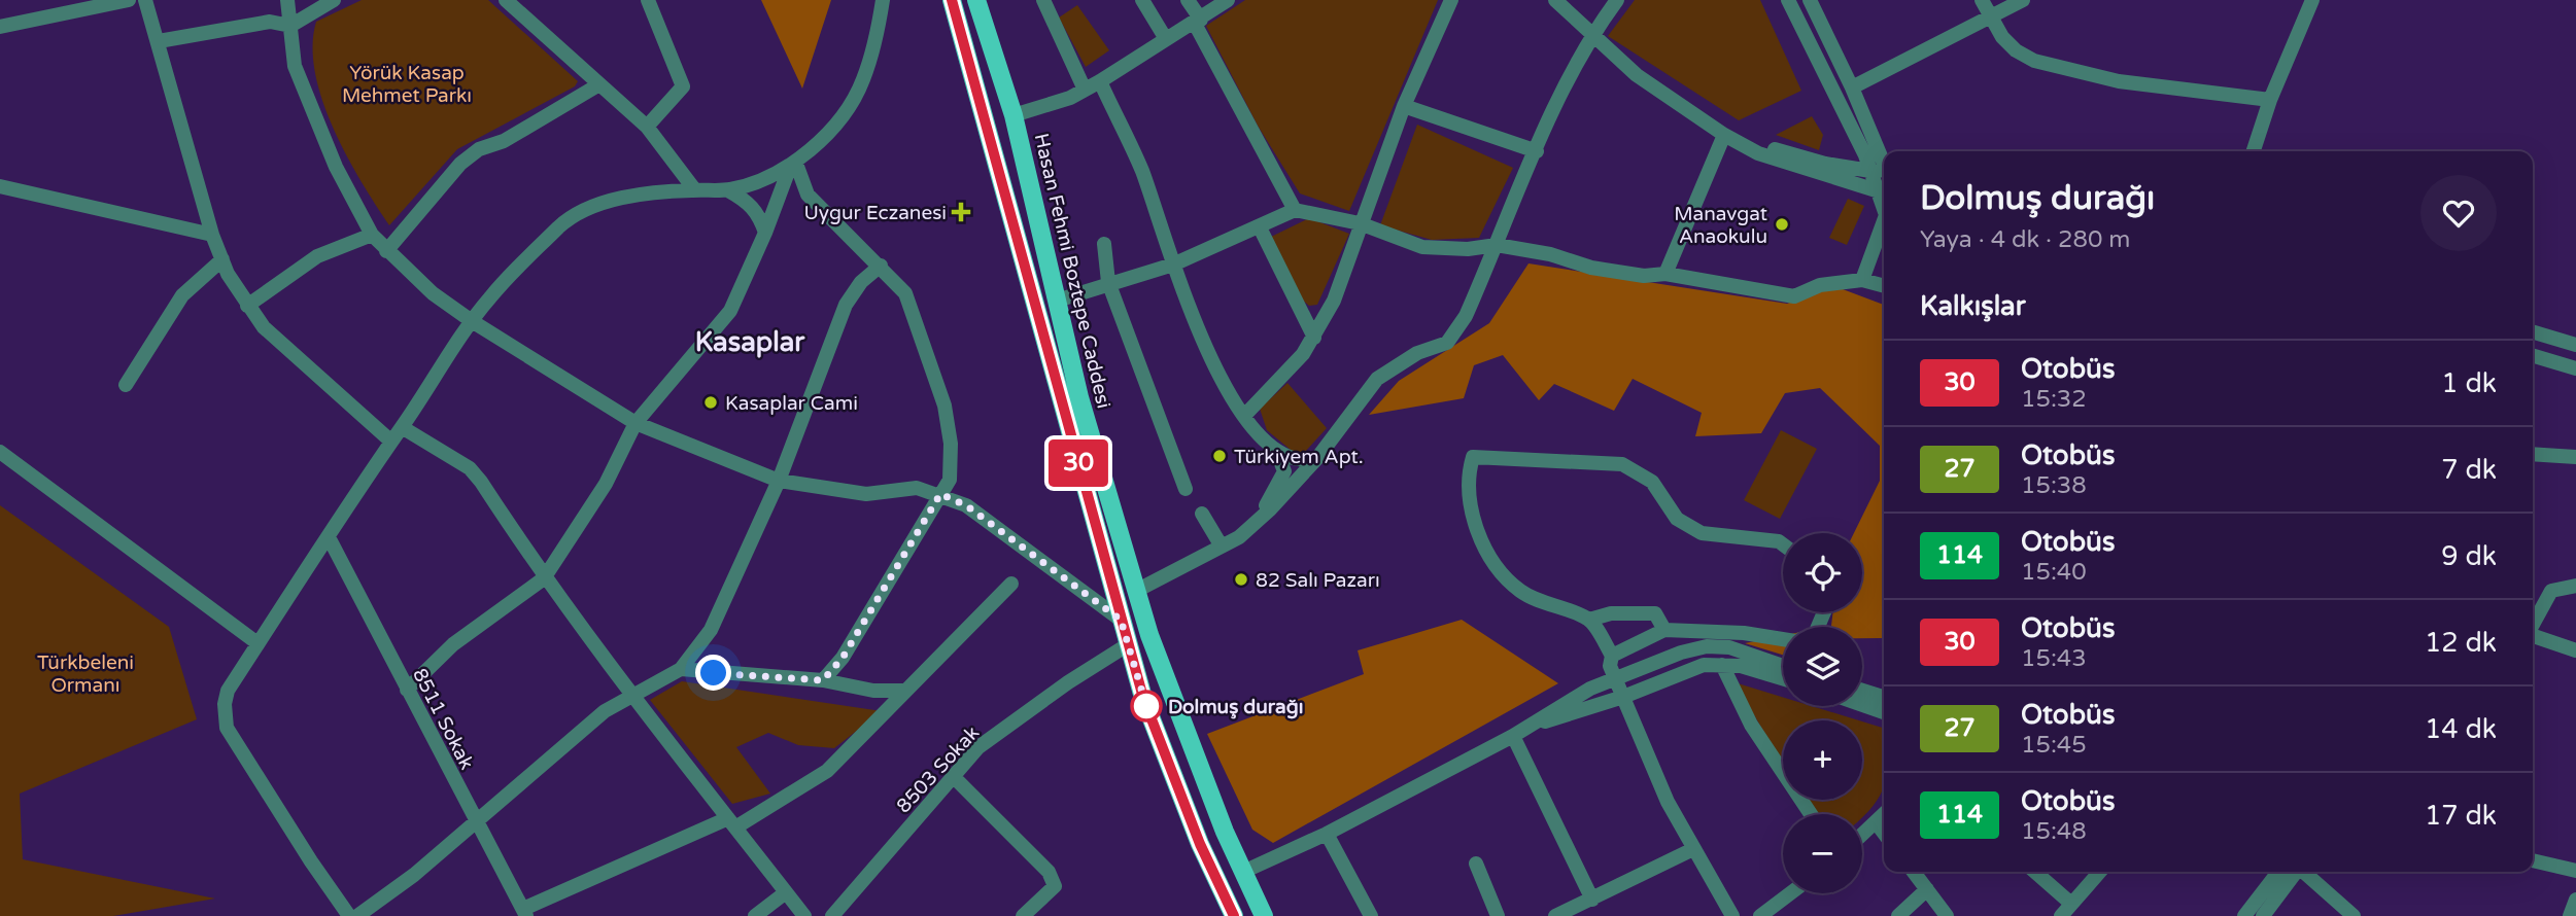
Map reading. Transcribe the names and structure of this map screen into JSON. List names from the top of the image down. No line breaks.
{"streets":{"main road":["Hasan Fehmi Boztepe Caddesi"],"street":["8511 Sokak","8503 Sokak"]},"crossings":[["Hasan Fehmi Boztepe Caddesi","8503 Sokak"]],"districts":["Kasaplar"],"parks":["Yörük Kasap Mehmet Parkı","Türkbeleni Ormanı"],"places":{"health":["Uygur Eczanesi"],"other":["Manavgat Anaokulu","Kasaplar Cami","Türkiyem Apt.","82 Salı Pazarı","Dolmuş durağı"]},"lines":["bus line 30"],"page":{"on_map":"30","heading":[["Dolmuş durağı","Yaya · 4 dk · 280 m"],"Kalkışlar"],"list":[{"mark":"30","name":"Otobüs","note":"15:32","value":"1 dk"},{"mark":"27","name":"Otobüs","note":"15:38","value":"7 dk"},{"mark":"114","name":"Otobüs","note":"15:40","value":"9 dk"},{"mark":"30","name":"Otobüs","note":"15:43","value":"12 dk"},{"mark":"27","name":"Otobüs","note":"15:45","value":"14 dk"},{"mark":"114","name":"Otobüs","note":"15:48","value":"17 dk"}],"map_buttons":["+","−"]}}
